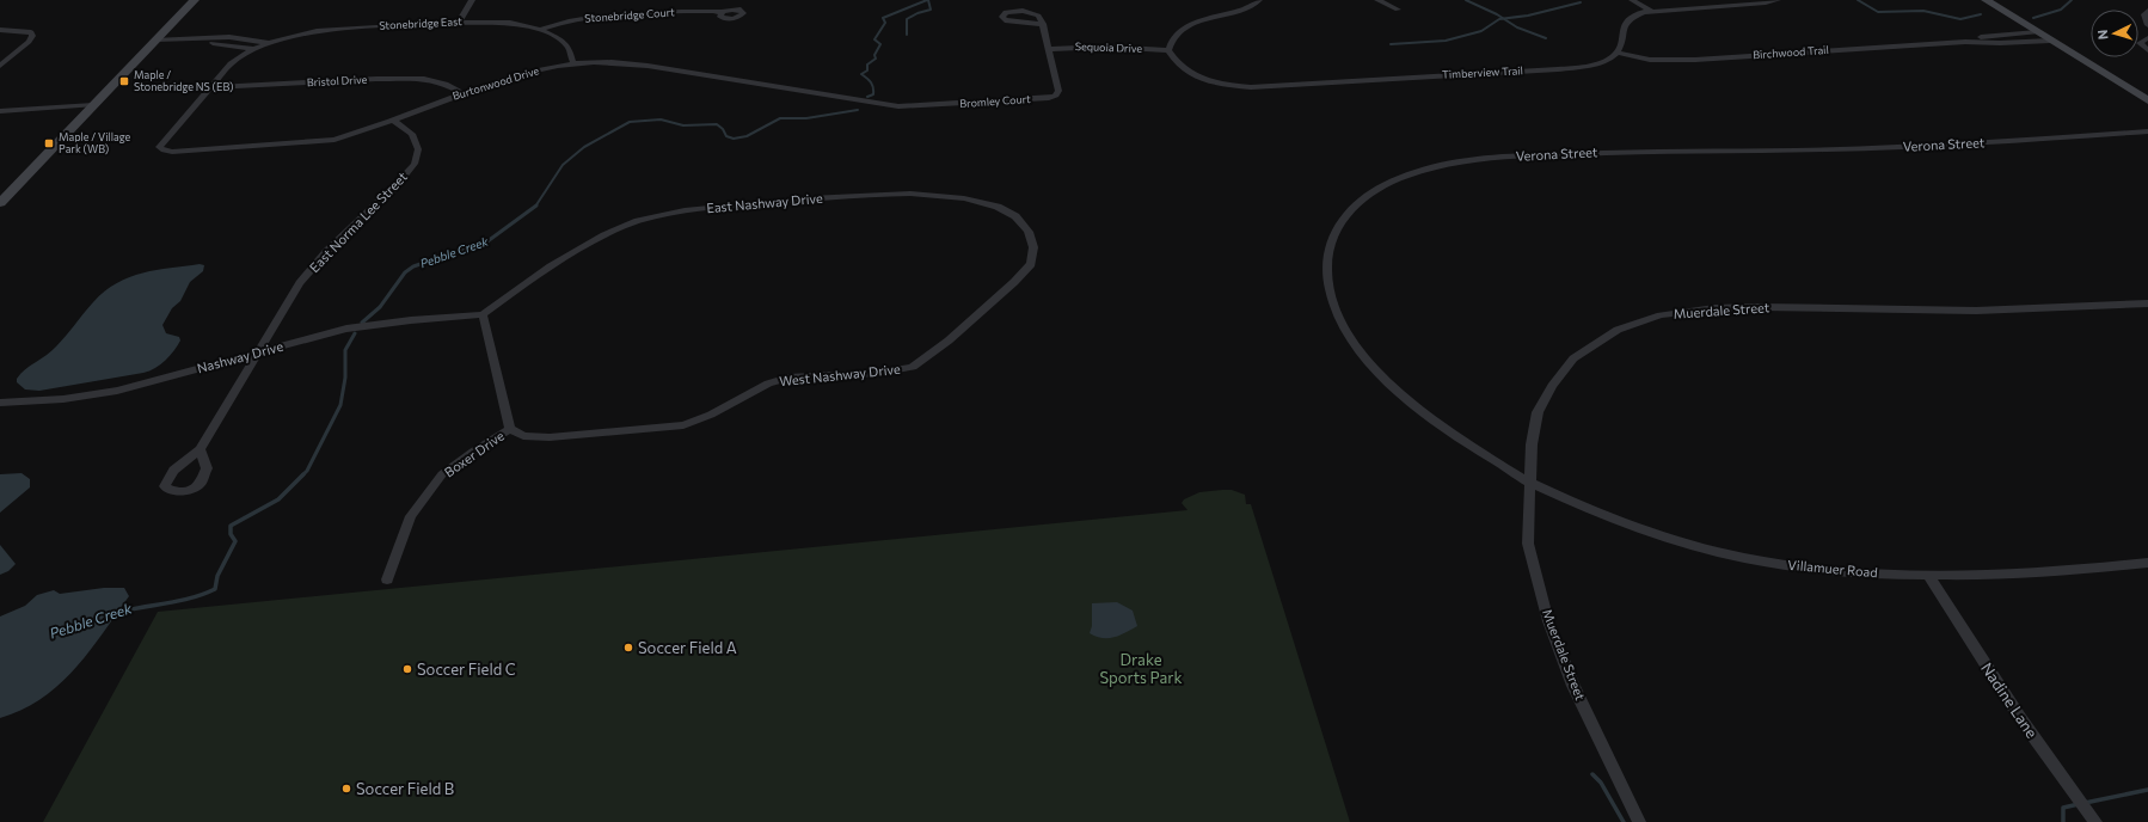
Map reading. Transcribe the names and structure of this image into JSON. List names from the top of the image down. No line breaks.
{"streets":{"street":["Stonebridge Court","Stonebridge East","Sequoia Drive","Birchwood Trail","Timberview Trail","Bristol Drive","Burtonwood Drive","Bromley Court","Verona Street","East Nashway Drive","East Norma Lee Street","Muerdale Street","Nashway Drive","West Nashway Drive","Boxer Drive","Villamuer Road","Nadine Lane"]},"crossings":[["Stonebridge Court","Stonebridge East"],["Stonebridge East","Bristol Drive"],["Stonebridge East","Burtonwood Drive"],["Sequoia Drive","Timberview Trail"],["Sequoia Drive","Bromley Court"],["Birchwood Trail","Timberview Trail"],["Bristol Drive","Burtonwood Drive"],["Burtonwood Drive","Bromley Court"],["Burtonwood Drive","East Norma Lee Street"],["Verona Street","Muerdale Street"],["Verona Street","Villamuer Road"],["East Nashway Drive","Nashway Drive"],["East Nashway Drive","West Nashway Drive"],["East Norma Lee Street","Nashway Drive"],["Muerdale Street","Villamuer Road"],["West Nashway Drive","Boxer Drive"],["Villamuer Road","Nadine Lane"]],"water":["Pebble Creek"],"parks":["Drake Sports Park"],"places":{"transit":["Maple / Stonebridge NS (EB)","Maple / Village Park (WB)"],"other":["Soccer Field A","Soccer Field C","Soccer Field B"]},"north":"left"}
